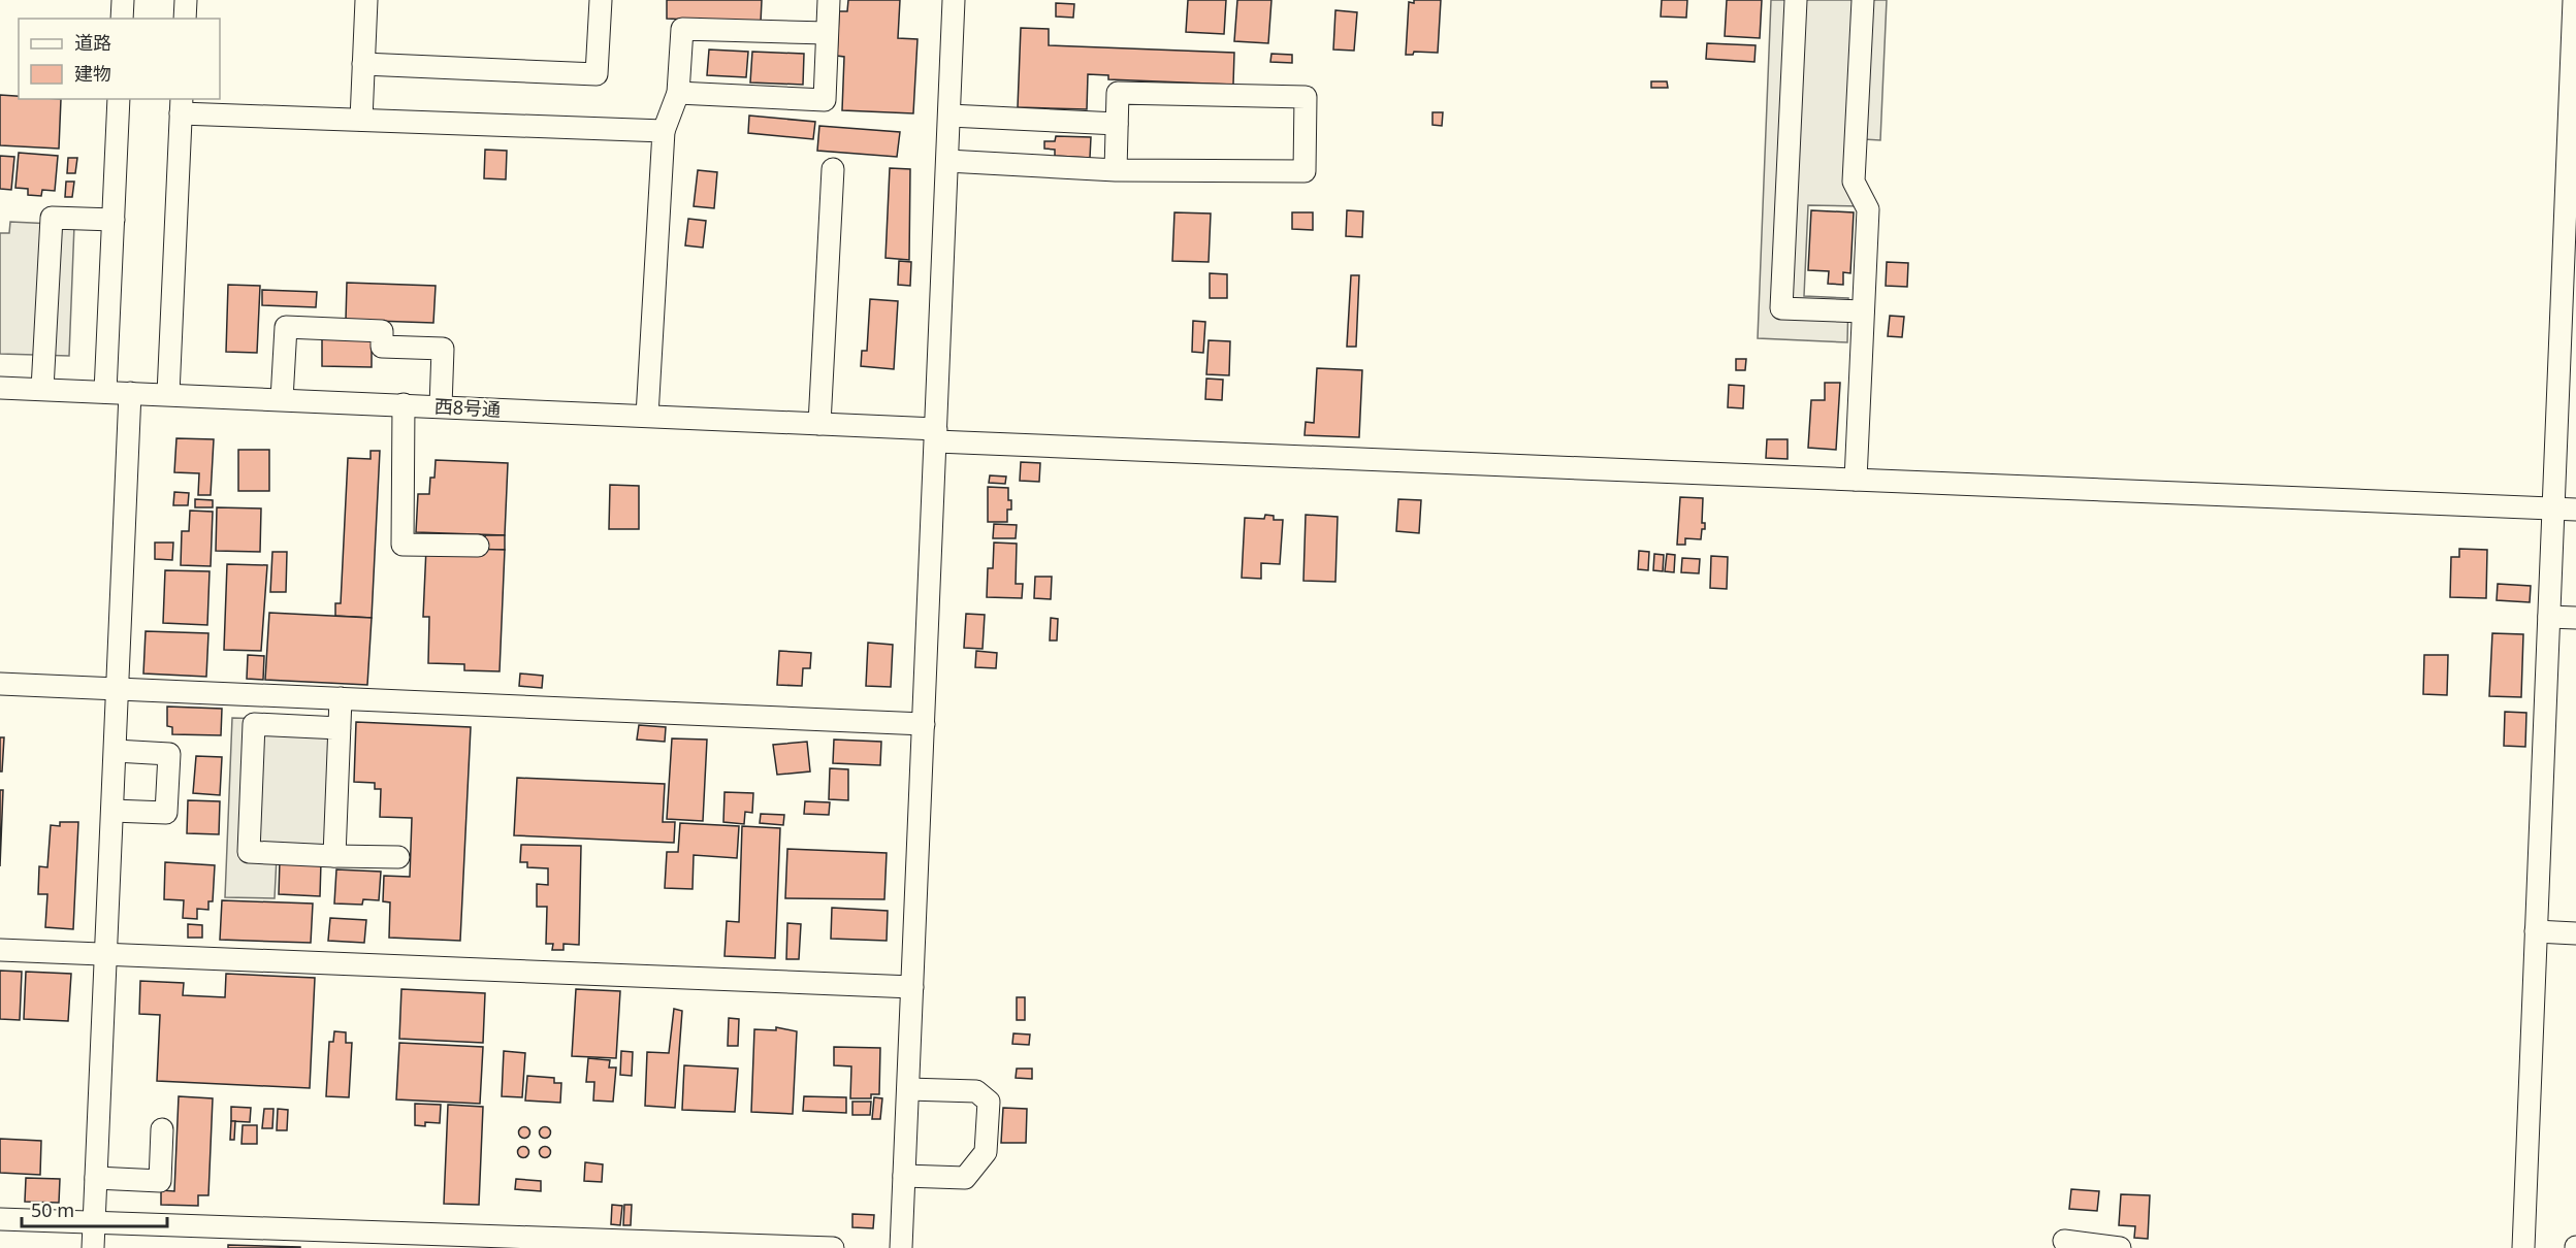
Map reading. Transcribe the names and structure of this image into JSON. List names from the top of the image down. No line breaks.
{"streets":{"street":["西8号通"]},"legend":["道路","建物"],"scale_bar":"50 m"}
